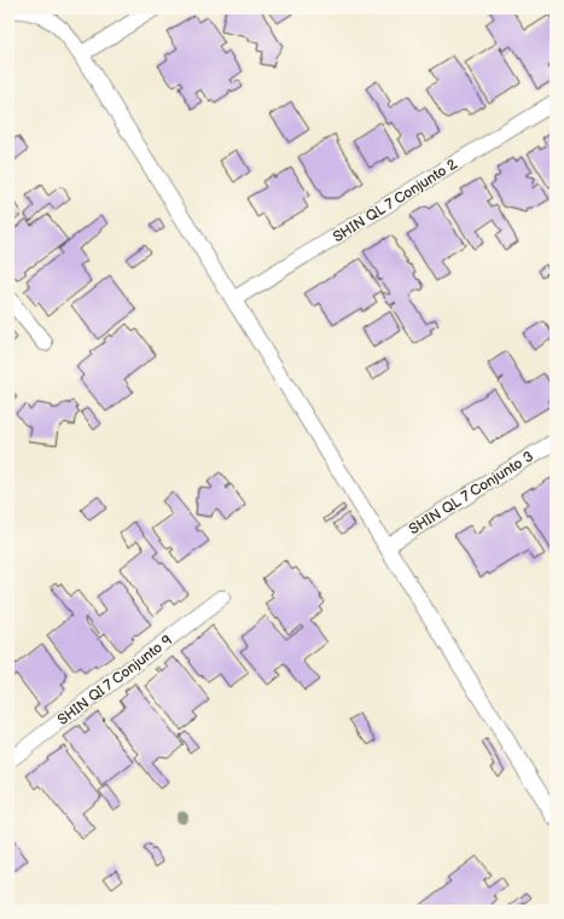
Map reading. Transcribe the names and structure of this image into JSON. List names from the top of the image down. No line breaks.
{"streets":{"street":["SHIN QL 7 Conjunto 2","SHIN QL 7 Conjunto 3","SHIN QI 7 Conjunto 9"]}}
